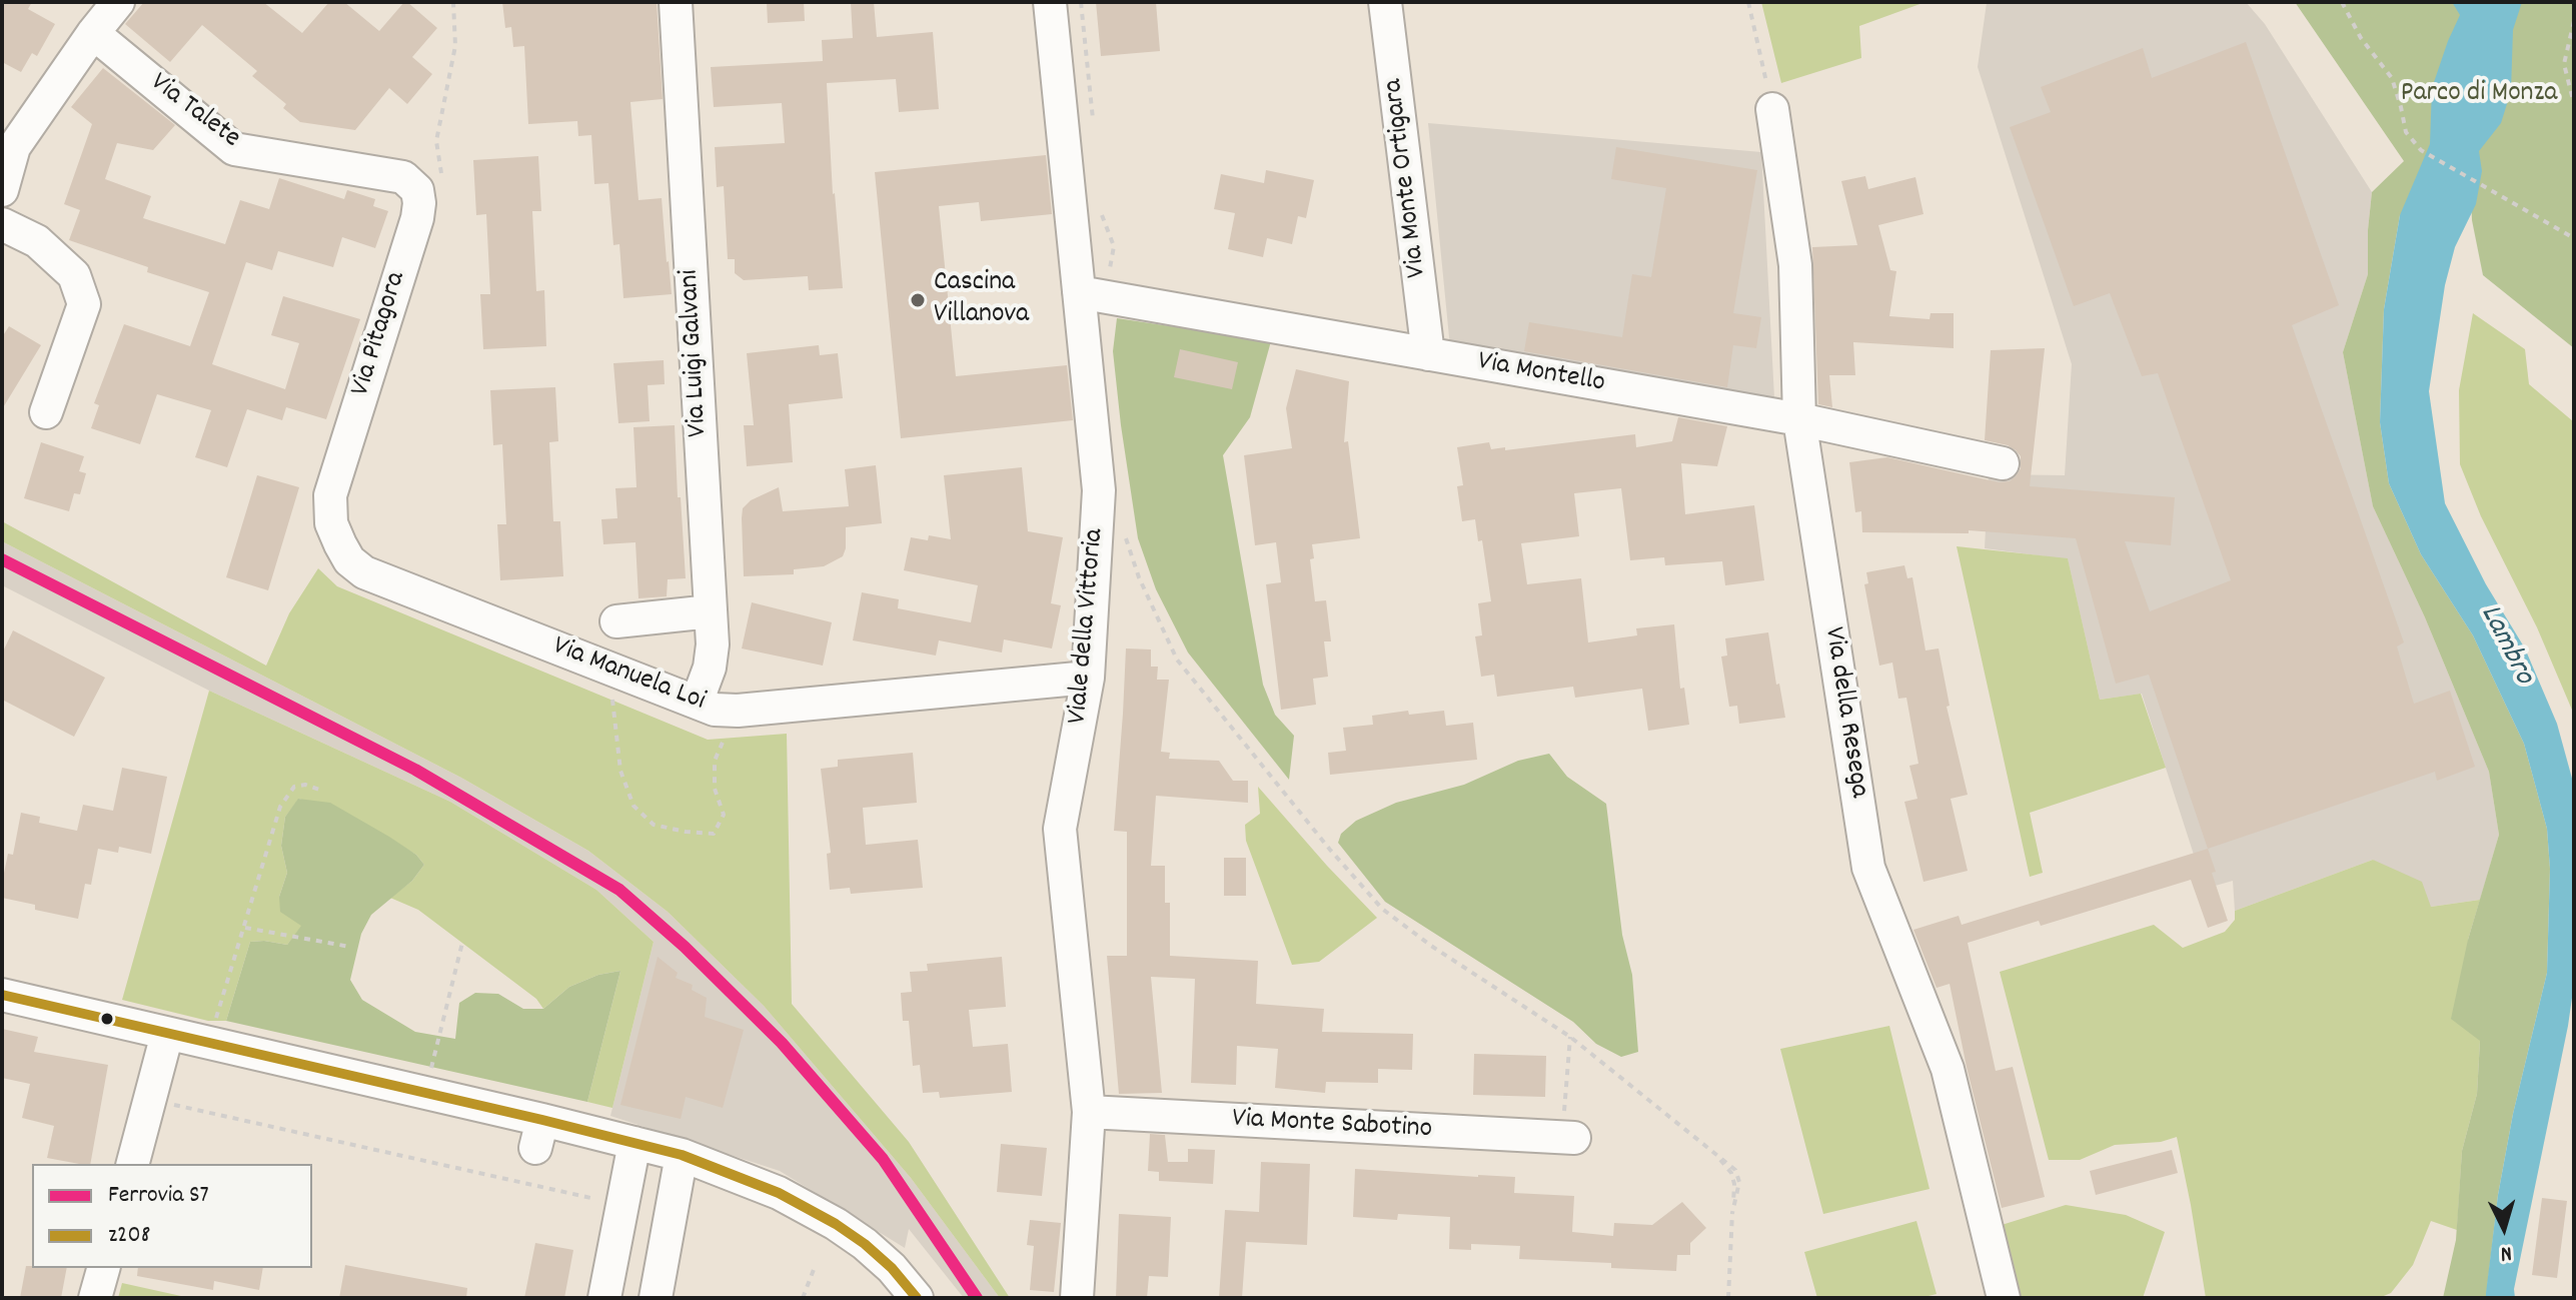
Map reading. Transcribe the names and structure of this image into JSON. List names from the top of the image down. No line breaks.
{"streets":{"street":["Via Talete","Via Monte Ortigara","Via Pitagora","Via Luigi Galvani","Via Montello","Viale della Vittoria","Via Manuela Loi","Via della Resega","Via Monte Sabotino"]},"crossings":[["Via Talete","Via Pitagora"],["Via Monte Ortigara","Via Montello"],["Via Pitagora","Via Manuela Loi"],["Via Luigi Galvani","Via Manuela Loi"],["Via Montello","Viale della Vittoria"],["Via Montello","Via della Resega"],["Viale della Vittoria","Via Manuela Loi"],["Viale della Vittoria","Via Monte Sabotino"]],"water":["Lambro"],"parks":["Parco di Monza"],"places":["Cascina Villanova"],"lines":["rail line S7","transit line z208"],"legend":["Ferrovia S7","z208"],"north":"bottom"}
